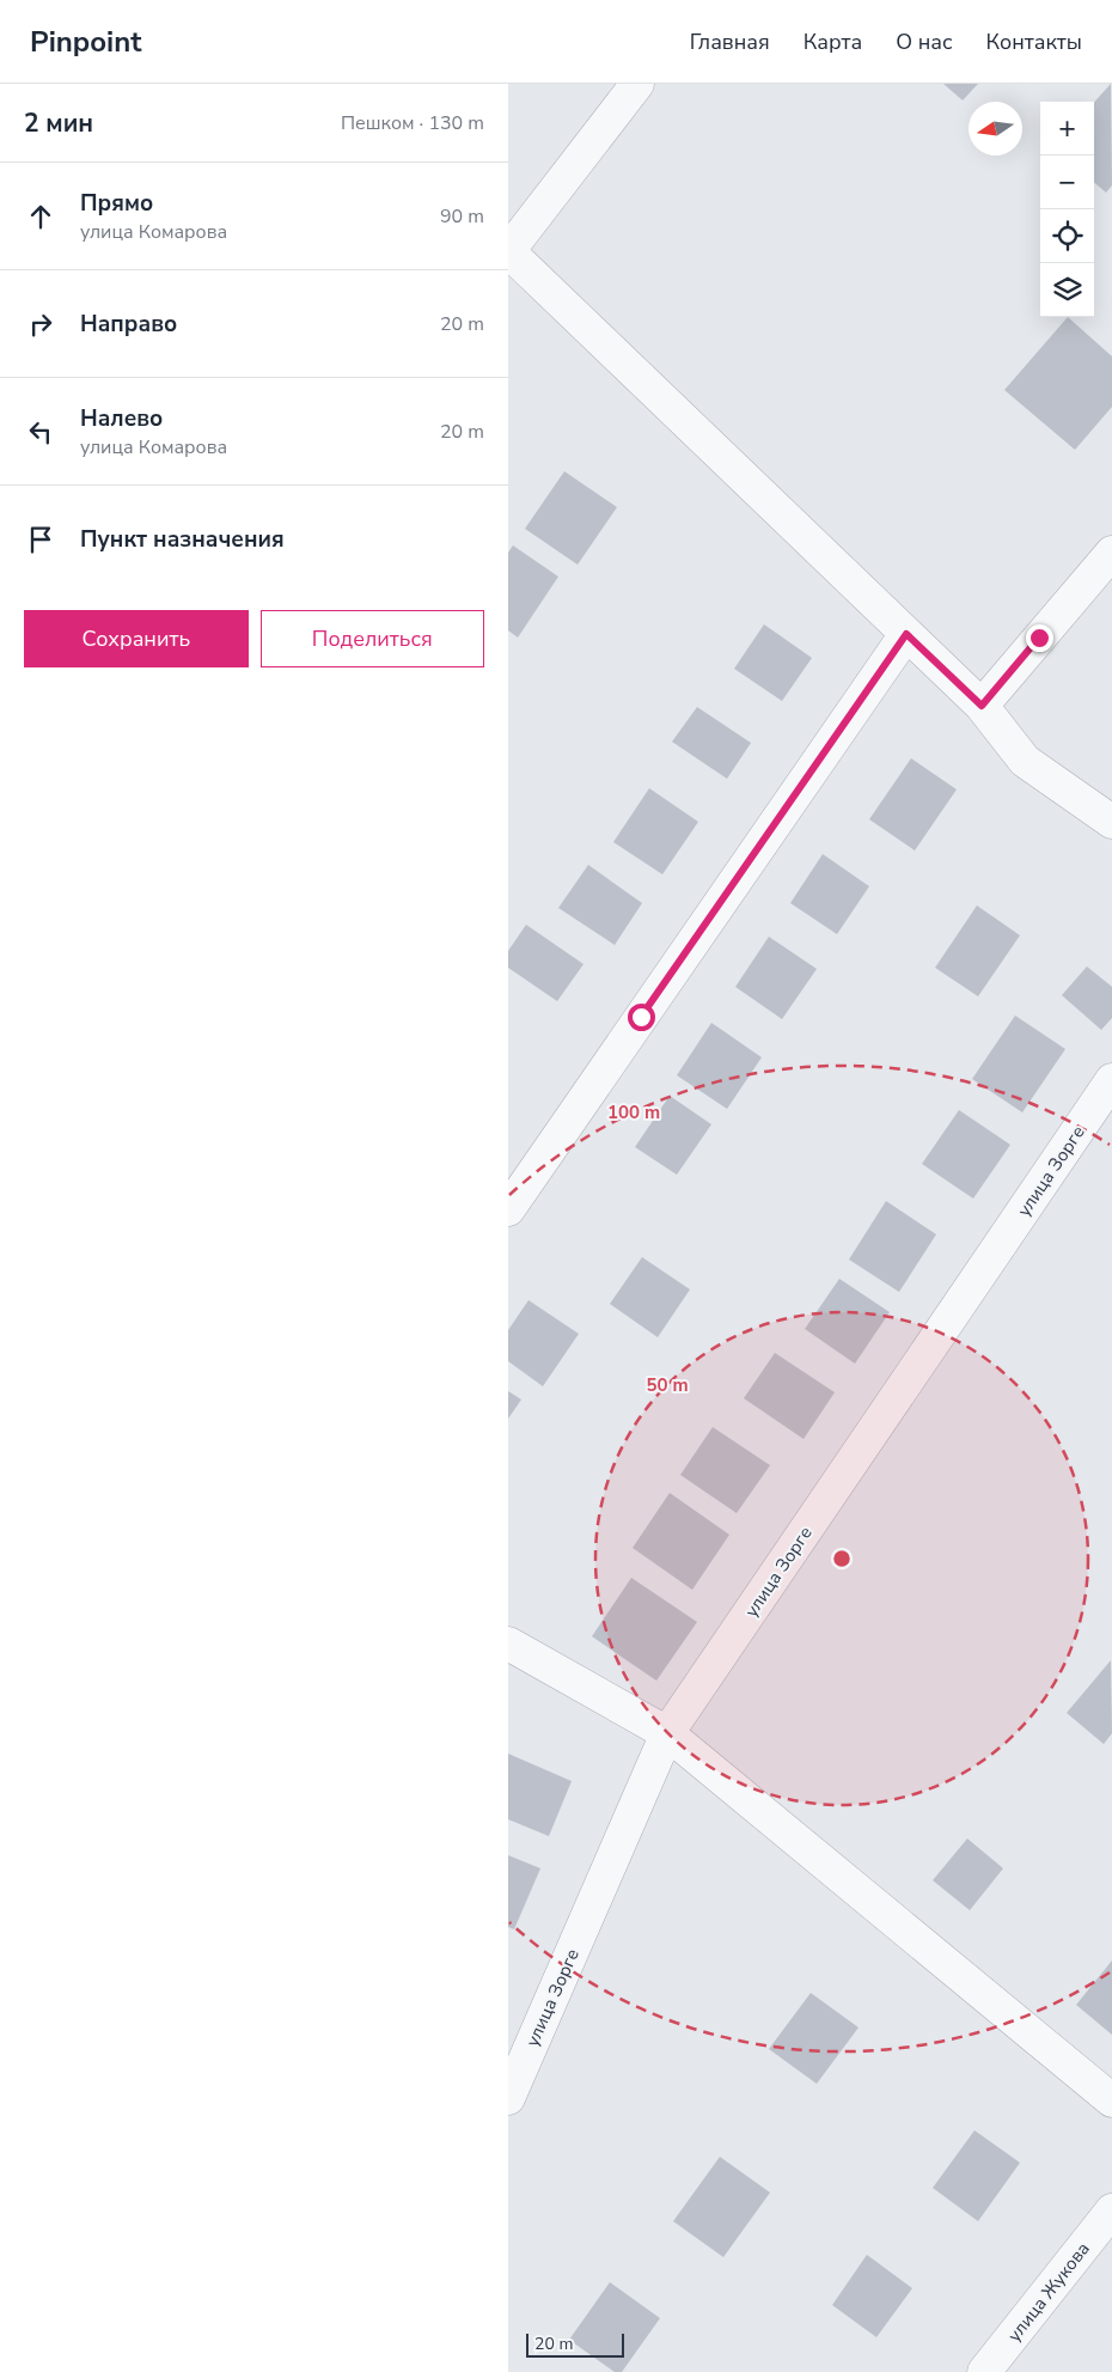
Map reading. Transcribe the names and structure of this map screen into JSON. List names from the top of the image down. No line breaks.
{"streets":{"street":["улица Зорге","улица Жукова"]},"scale_bar":"20 m","north":"left","page":{"header":"Pinpoint","nav":["Главная","Карта","О нас","Контакты"],"heading":["2 мин","Пешком · 130 m"],"map_buttons":["+","−"],"list":[["Прямо","улица Комарова","90 m"],["Направо","20 m"],["Налево","улица Комарова","20 m"],"Пункт назначения"],"buttons":["Сохранить","Поделиться"],"scale":"20 m"},"rings":["100 m","50 m"]}
